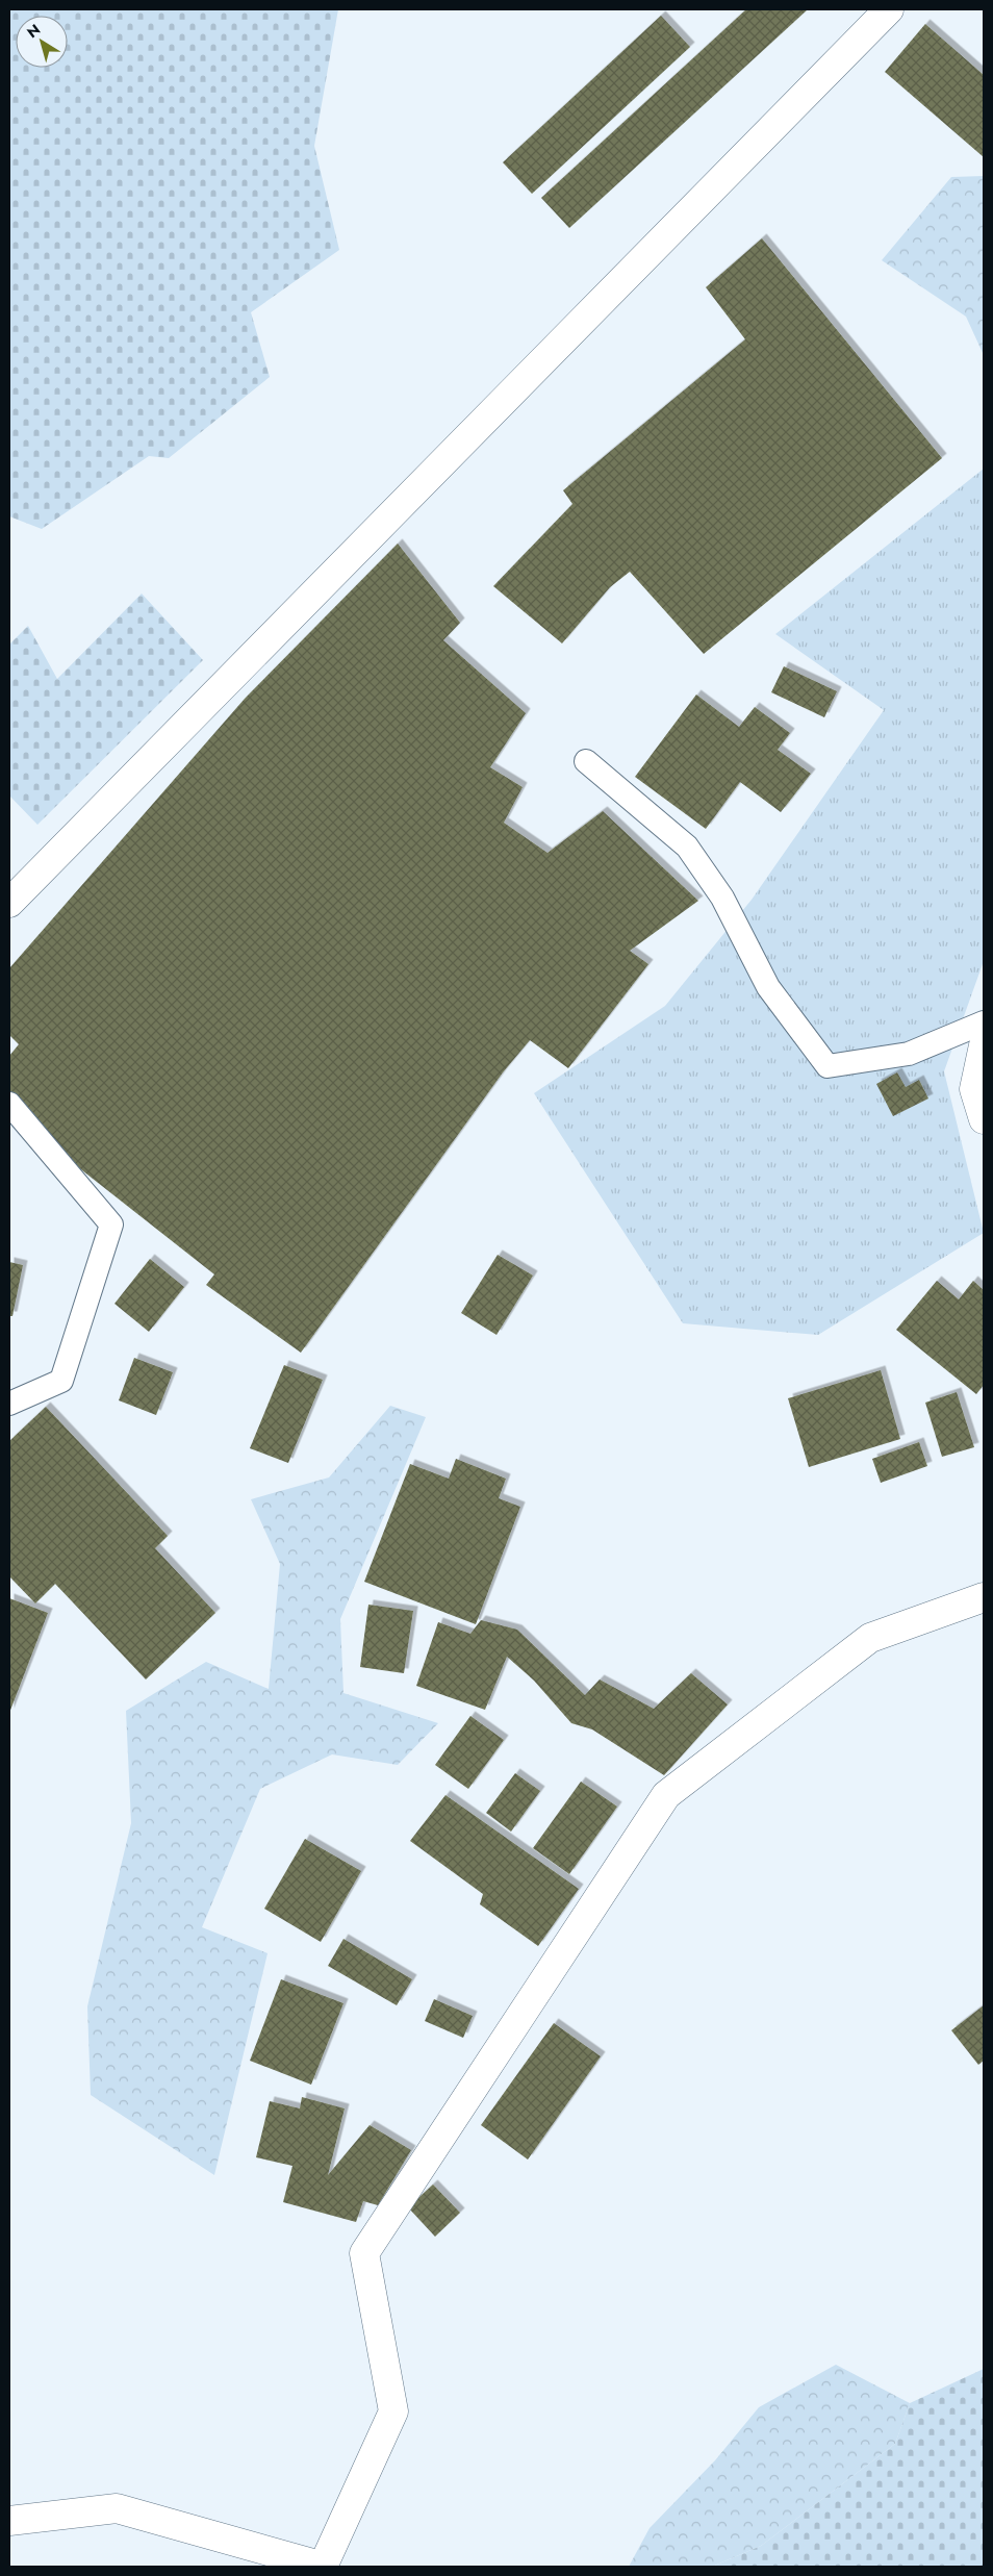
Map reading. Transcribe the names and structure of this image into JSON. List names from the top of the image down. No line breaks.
{"north":"top left"}
